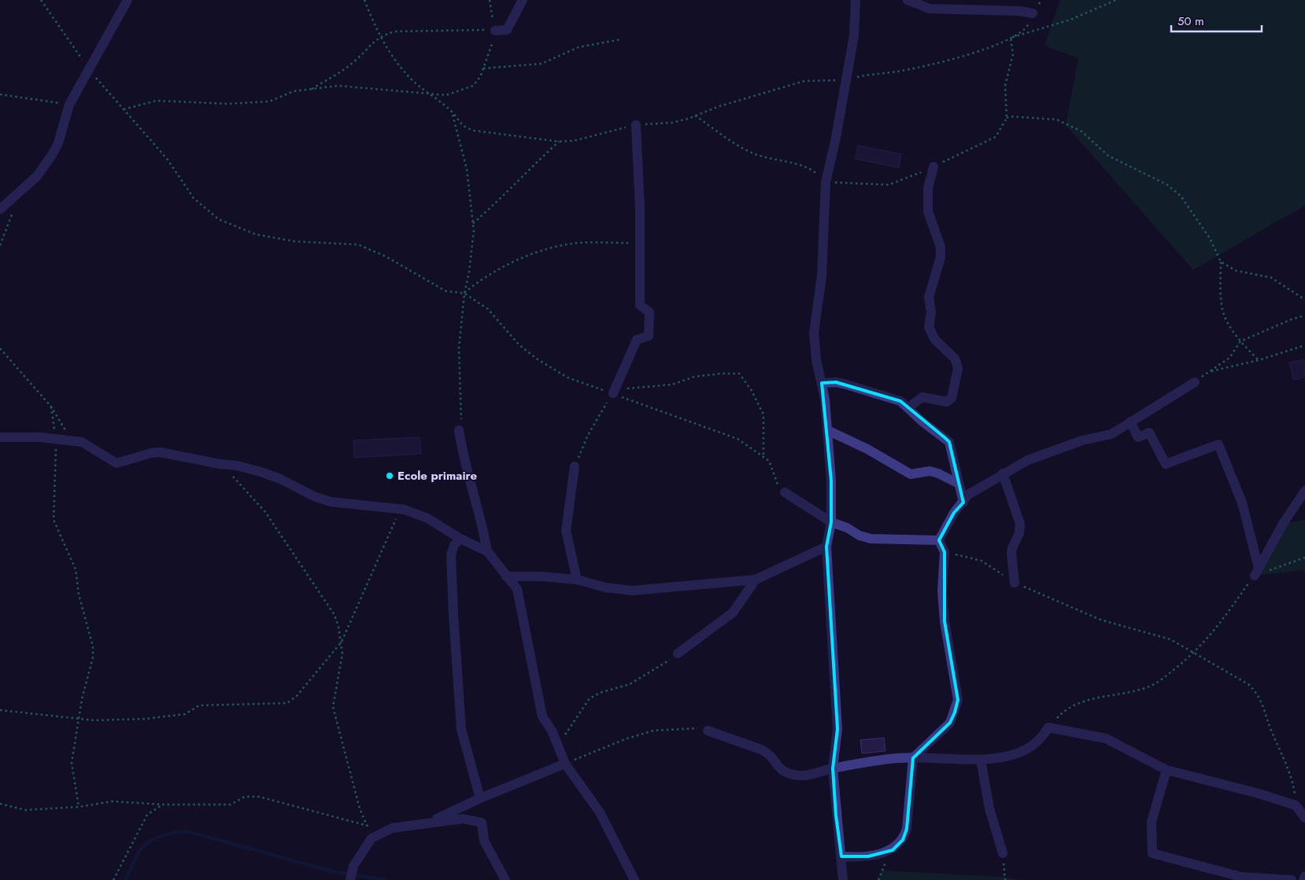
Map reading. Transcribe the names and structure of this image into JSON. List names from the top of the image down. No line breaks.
{"places":["Ecole primaire"],"scale_bar":"50 m"}
